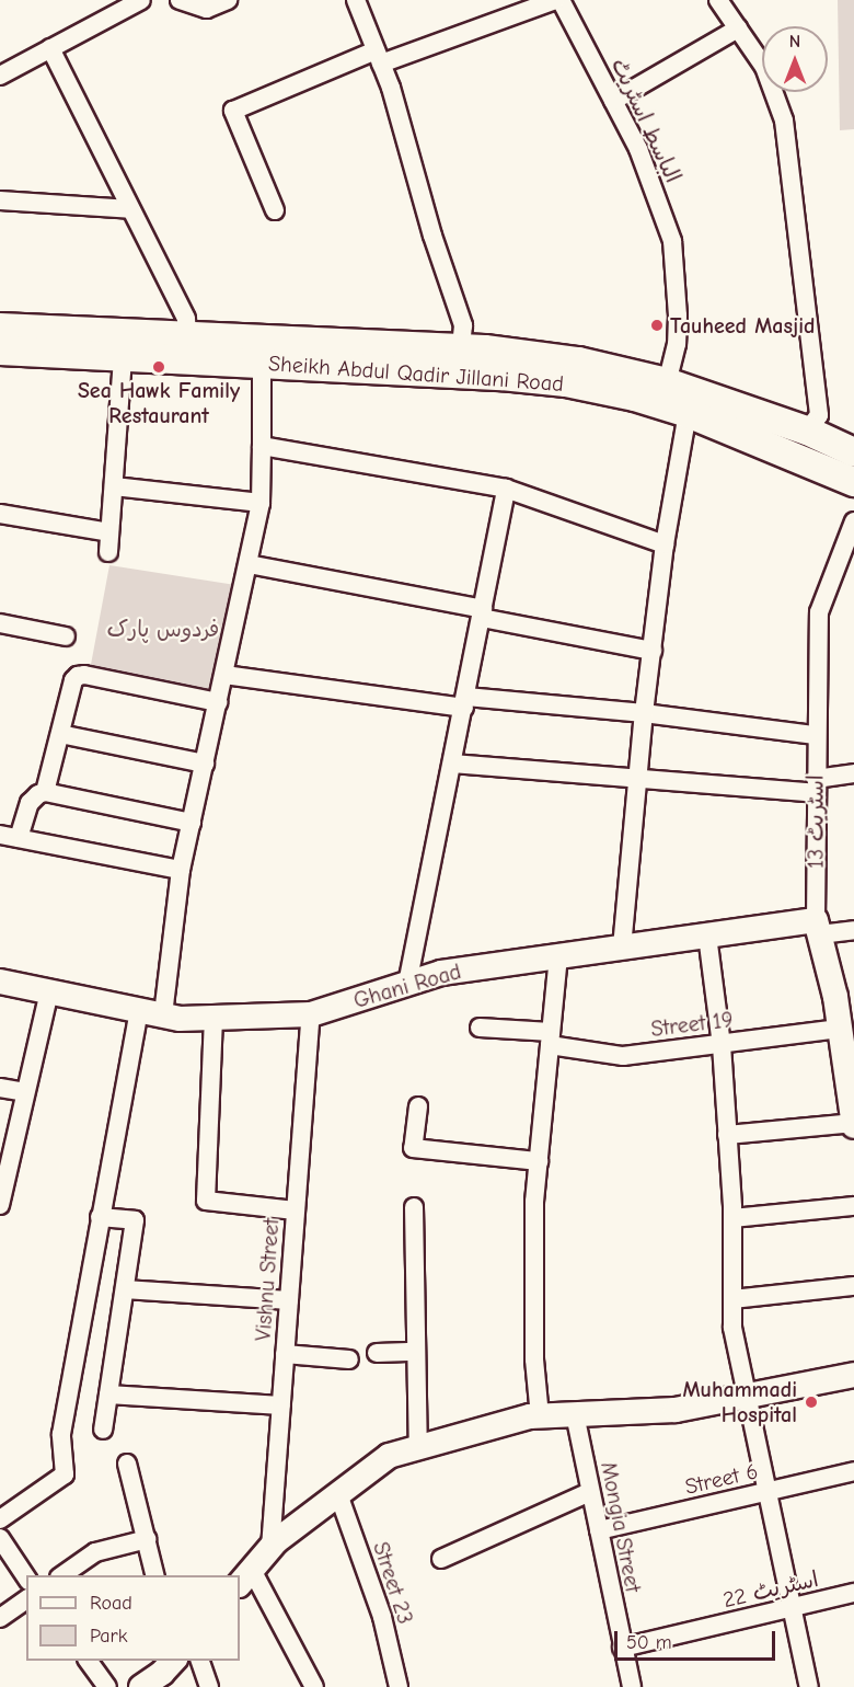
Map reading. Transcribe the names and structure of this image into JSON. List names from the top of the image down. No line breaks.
{"streets":{"main road":["Sheikh Abdul Qadir Jillani Road"],"street":["الباسط اسٹریٹ","اسٹریٹ 13","Ghani Road","Street 19","Vishnu Street","Street 6","Mongia Street","Street 23","اسٹریٹ 22"]},"crossings":[["الباسط اسٹریٹ","Sheikh Abdul Qadir Jillani Road"],["اسٹریٹ 13","Ghani Road"],["اسٹریٹ 13","Street 19"],["Ghani Road","Vishnu Street"],["Street 6","Mongia Street"],["Mongia Street","اسٹریٹ 22"]],"parks":["فردوس پارک"],"places":["Tauheed Masjid","Sea Hawk Family Restaurant","Muhammadi Hospital"],"legend":["Road","Park"],"scale_bar":"50 m","north":"top"}
